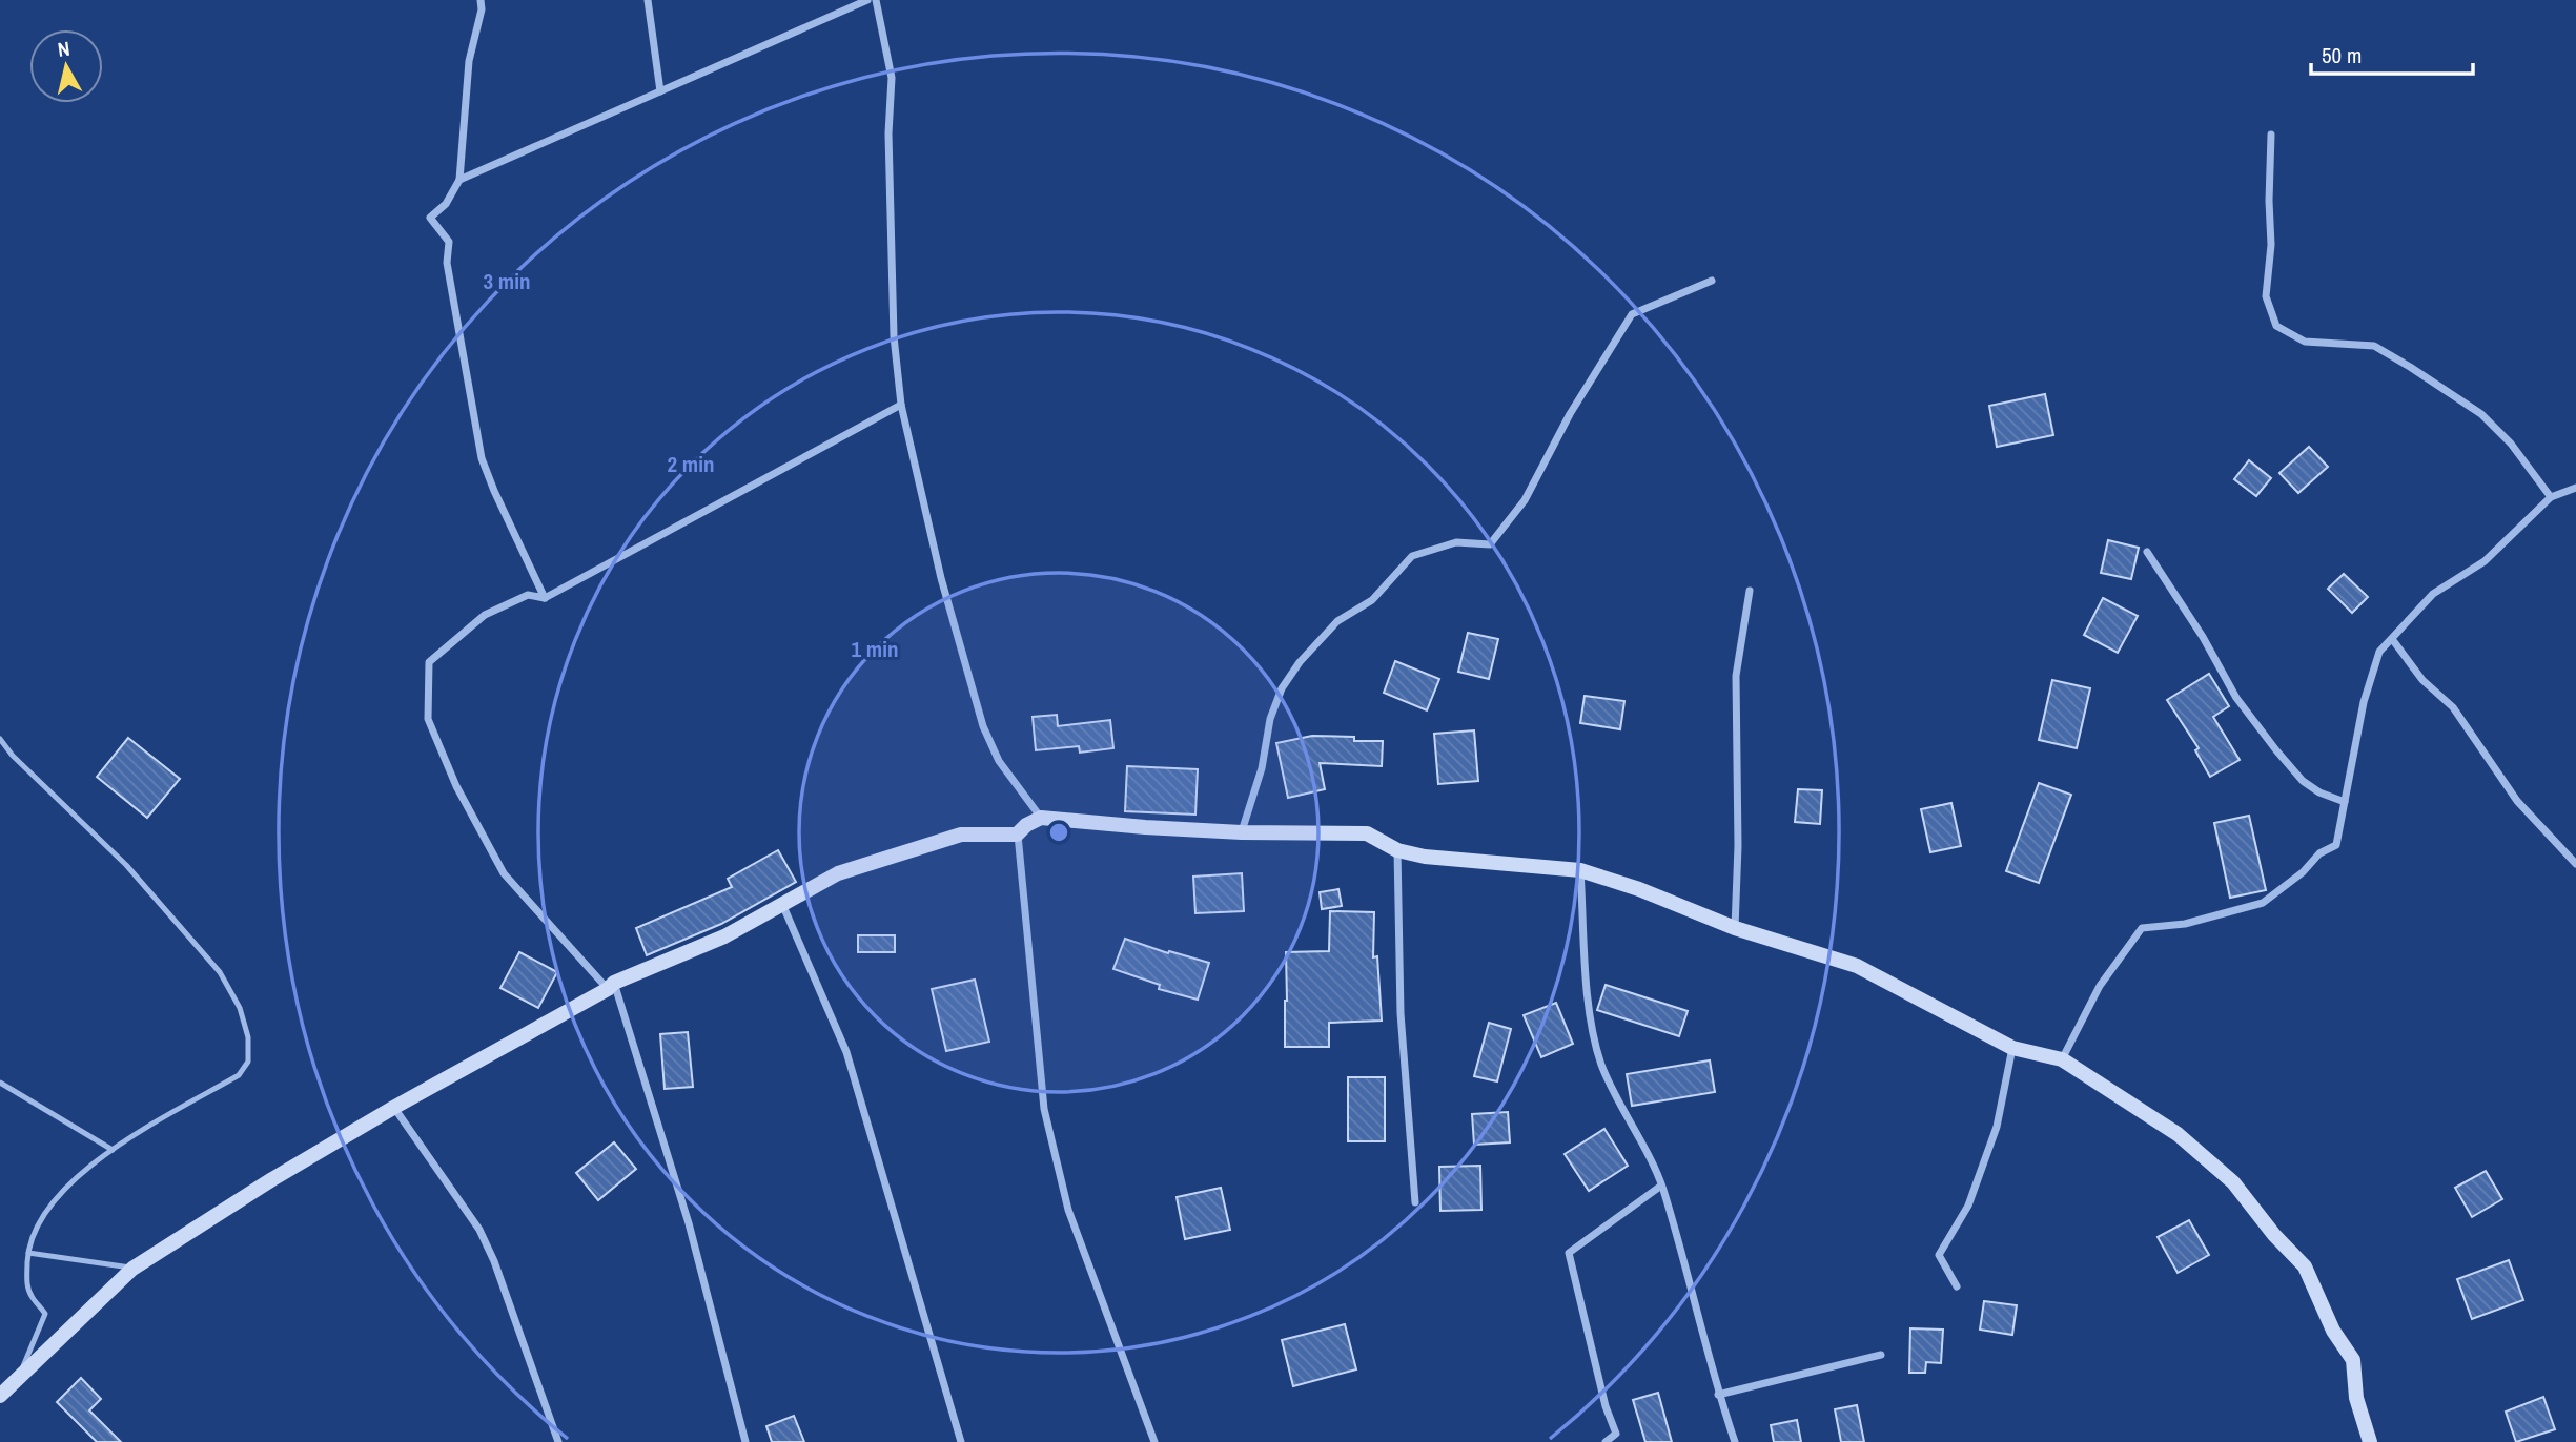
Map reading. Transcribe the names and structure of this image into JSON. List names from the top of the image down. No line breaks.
{"scale_bar":"50 m","north":"top","rings":["3 min","2 min","1 min"]}
